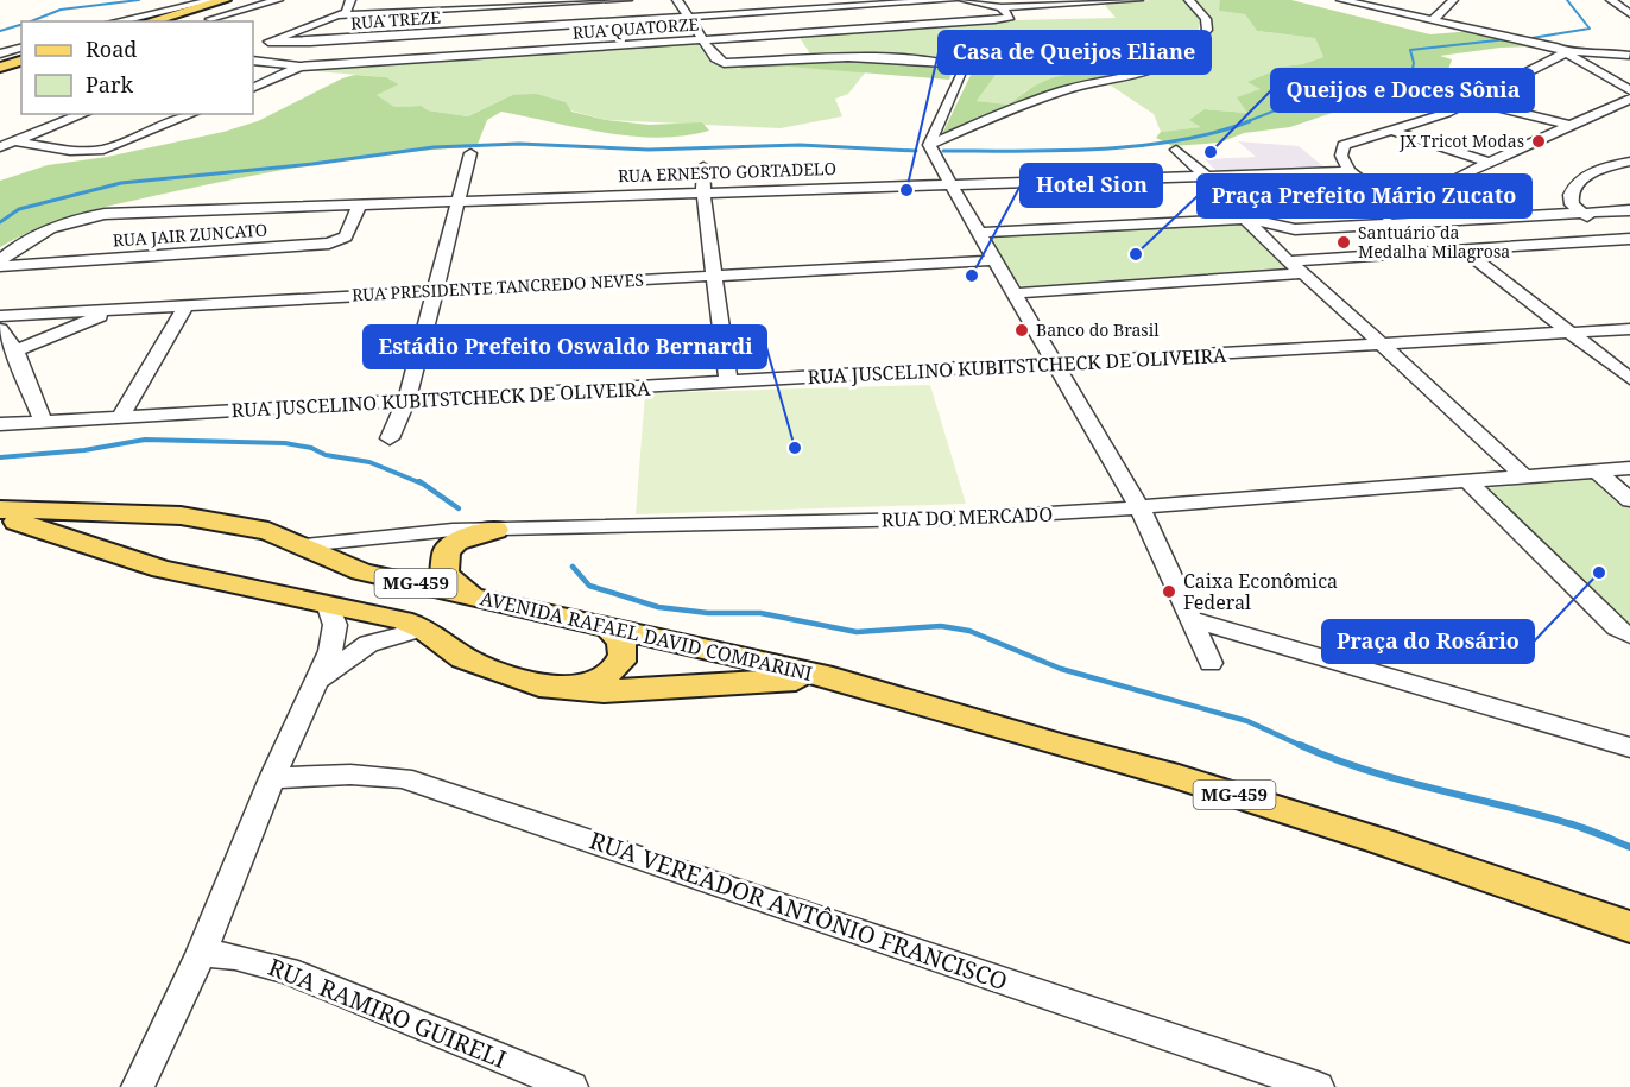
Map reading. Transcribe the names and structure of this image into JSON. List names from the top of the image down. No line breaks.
{"streets":{"main road":["MG-459","AVENIDA RAFAEL DAVID COMPARINI"],"street":["RUA TREZE","RUA QUATORZE","RUA ERNESTO GORTADELO","RUA JAIR ZUNCATO","RUA PRESIDENTE TANCREDO NEVES","RUA JUSCELINO KUBITSTCHECK DE OLIVEIRA","RUA DO MERCADO","RUA VEREADOR ANTÔNIO FRANCISCO","RUA RAMIRO GUIRELI"]},"crossings":[["RUA ERNESTO GORTADELO","RUA JAIR ZUNCATO"],["RUA DO MERCADO","AVENIDA RAFAEL DAVID COMPARINI"]],"places":["JX Tricot Modas","Queijos e Doces Sônia","Casa de Queijos Eliane","Santuário da Medalha Milagrosa","Praça Prefeito Mário Zucato","Hotel Sion","Banco do Brasil","Estádio Prefeito Oswaldo Bernardi","Praça do Rosário","Caixa Econômica Federal"],"legend":["Road","Park"]}
